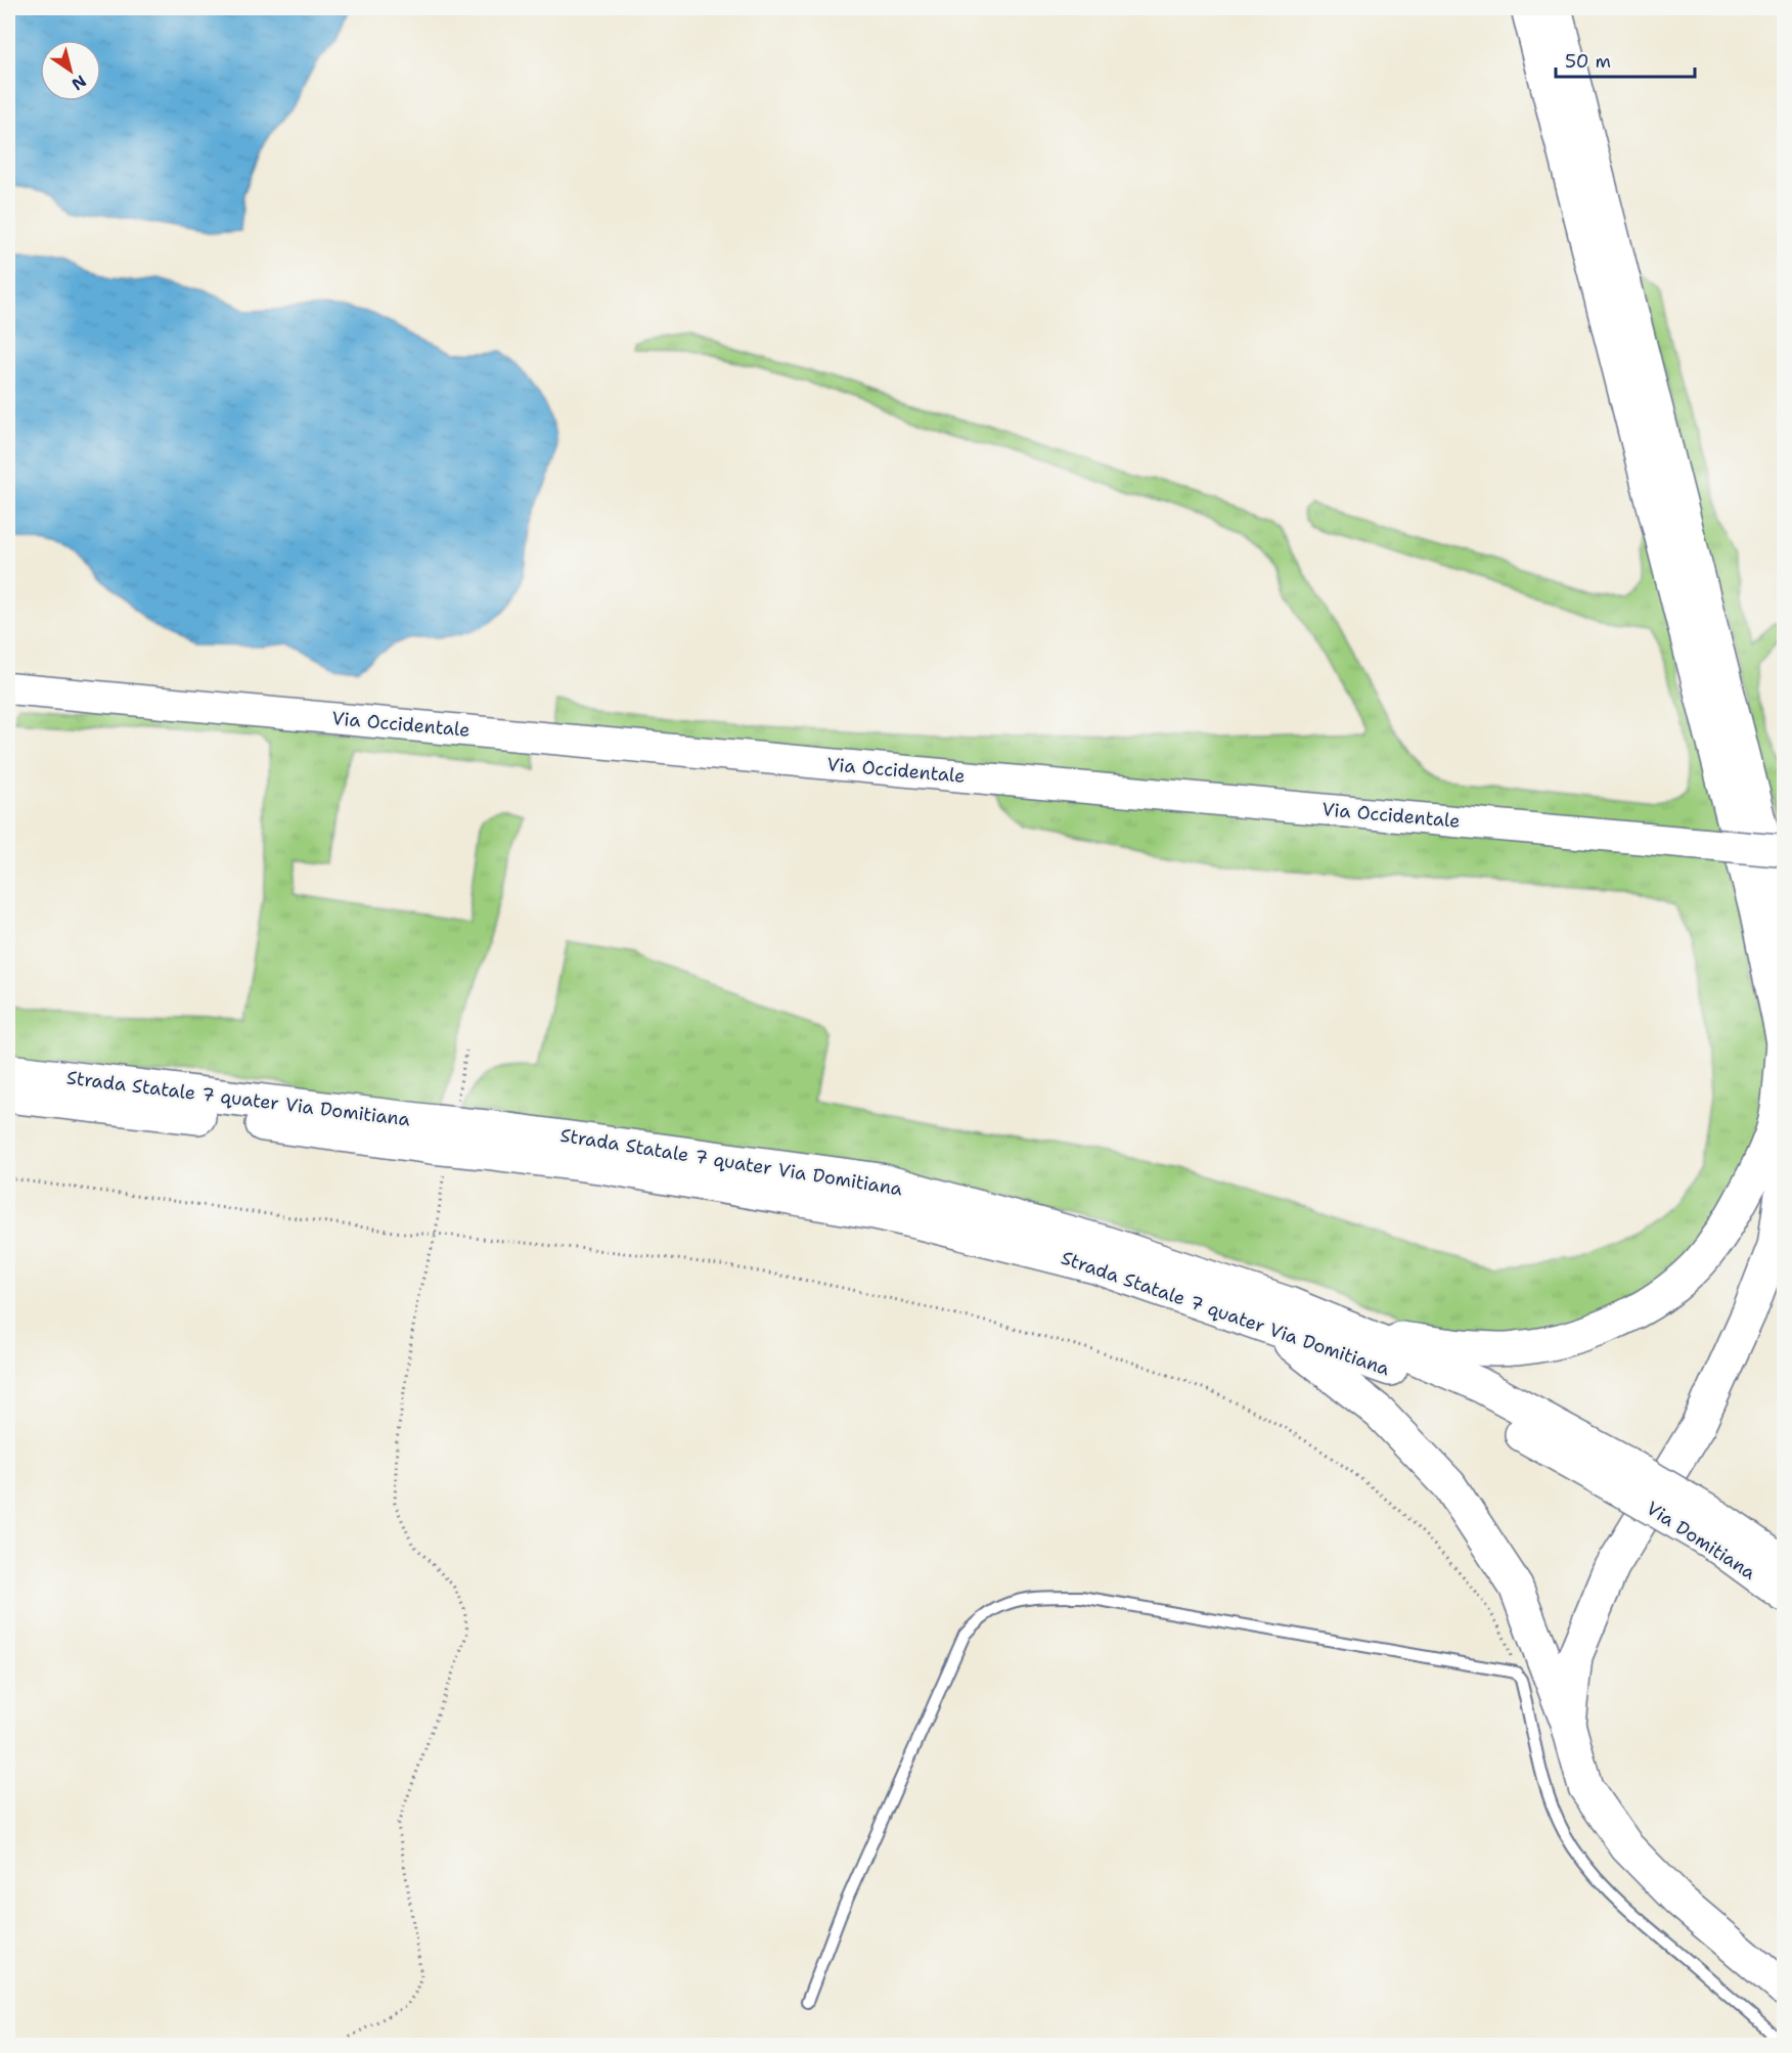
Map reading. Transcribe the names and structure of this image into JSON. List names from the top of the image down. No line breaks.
{"streets":{"highway":["Strada Statale 7 quater Via Domitiana","Via Domitiana"],"street":["Via Occidentale"]},"crossings":[["Strada Statale 7 quater Via Domitiana","Via Domitiana"]],"scale_bar":"50 m","north":"bottom right"}
